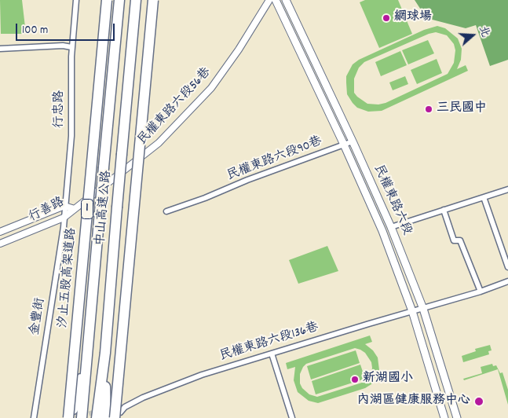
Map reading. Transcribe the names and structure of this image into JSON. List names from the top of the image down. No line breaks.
{"streets":{"highway":["中山高速公路","1","汐止五股高架道路"],"main road":["民權東路六段"],"street":["民權東路六段56巷","行忠路","民權東路六段90巷","行善路","金豐街","民權東路六段136巷"]},"crossings":[["民權東路六段56巷","行善路"],["行忠路","行善路"],["行忠路","金豐街"],["民權東路六段90巷","民權東路六段"],["民權東路六段","民權東路六段136巷"],["行善路","金豐街"]],"places":["網球場","三民國中","新湖國小","內湖區健康服務中心"],"scale_bar":"100 m","north":"right"}
